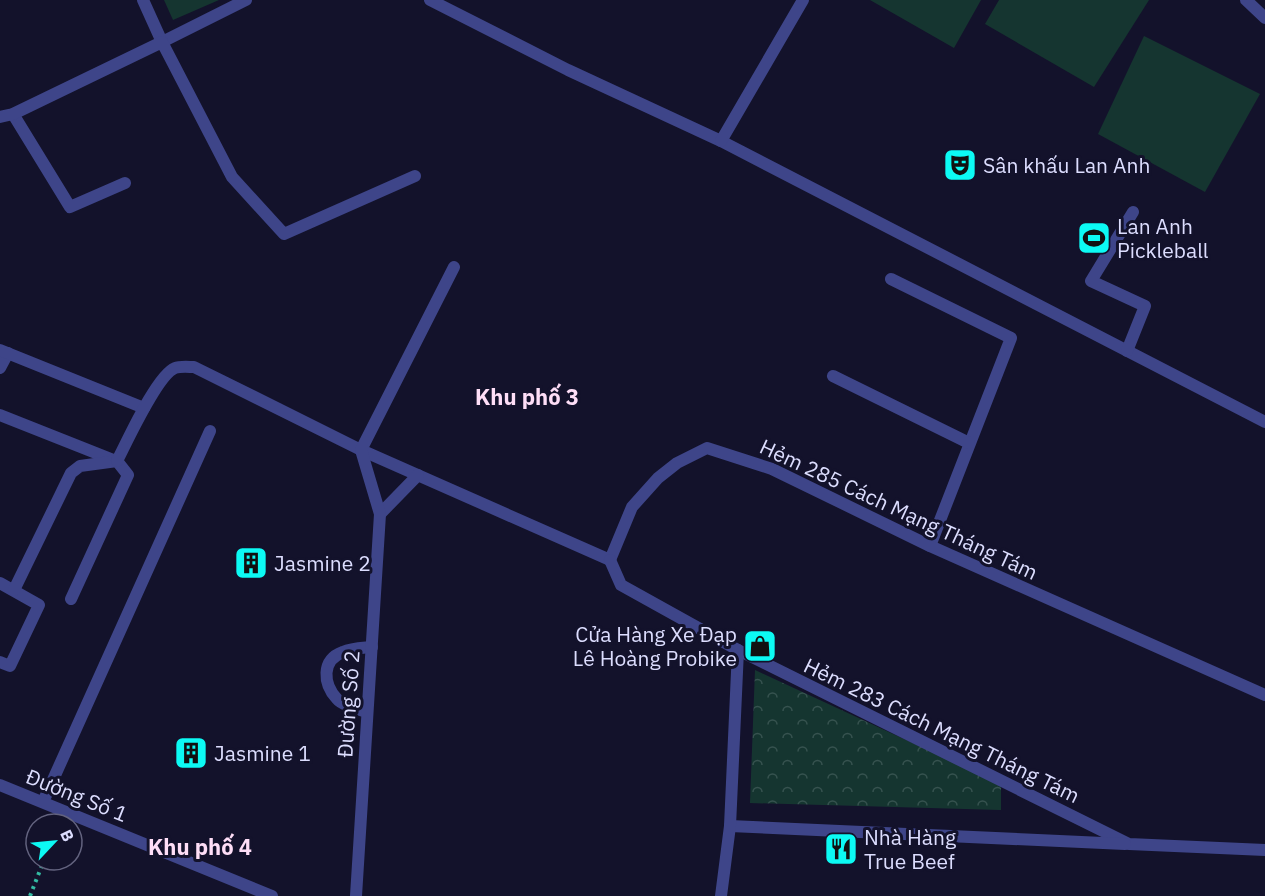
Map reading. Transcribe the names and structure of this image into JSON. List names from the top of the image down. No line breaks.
{"streets":{"street":["Hẻm 285 Cách Mạng Tháng Tám","Đường Số 2","Hẻm 283 Cách Mạng Tháng Tám","Đường Số 1"]},"crossings":[["Hẻm 285 Cách Mạng Tháng Tám","Hẻm 283 Cách Mạng Tháng Tám"]],"districts":["Khu phố 3","Khu phố 4"],"places":{"theatre":["Sân khấu Lan Anh"],"sports":["Lan Anh Pickleball"],"building":["Jasmine 2","Jasmine 1"],"shop":["Cửa Hàng Xe Đạp Lê Hoàng Probike"],"restaurant":["Nhà Hàng True Beef"]},"north":"top right"}
